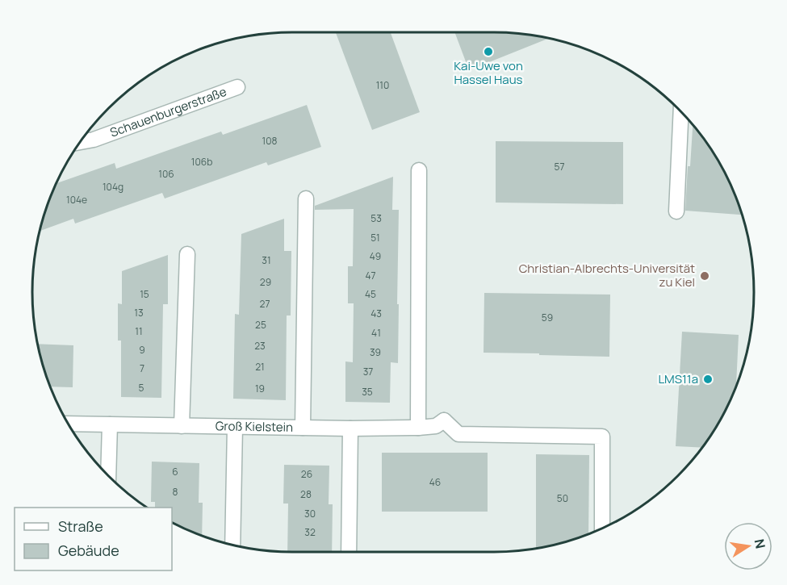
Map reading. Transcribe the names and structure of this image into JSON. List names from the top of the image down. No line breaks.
{"streets":{"street":["Schauenburgerstraße","Groß Kielstein"]},"places":["Kai-Uwe von Hassel Haus","Christian-Albrechts-Universität zu Kiel","LMS11a"],"house_numbers":["110","108","106b","57","106","104g","104e","53","51","49","31","47","29","15","45","27","13","43","59","25","11","41","23","9","39","21","7","37","5","19","35","6","26","46","8","28","50","30","32"],"legend":["Straße","Gebäude"],"north":"right"}
